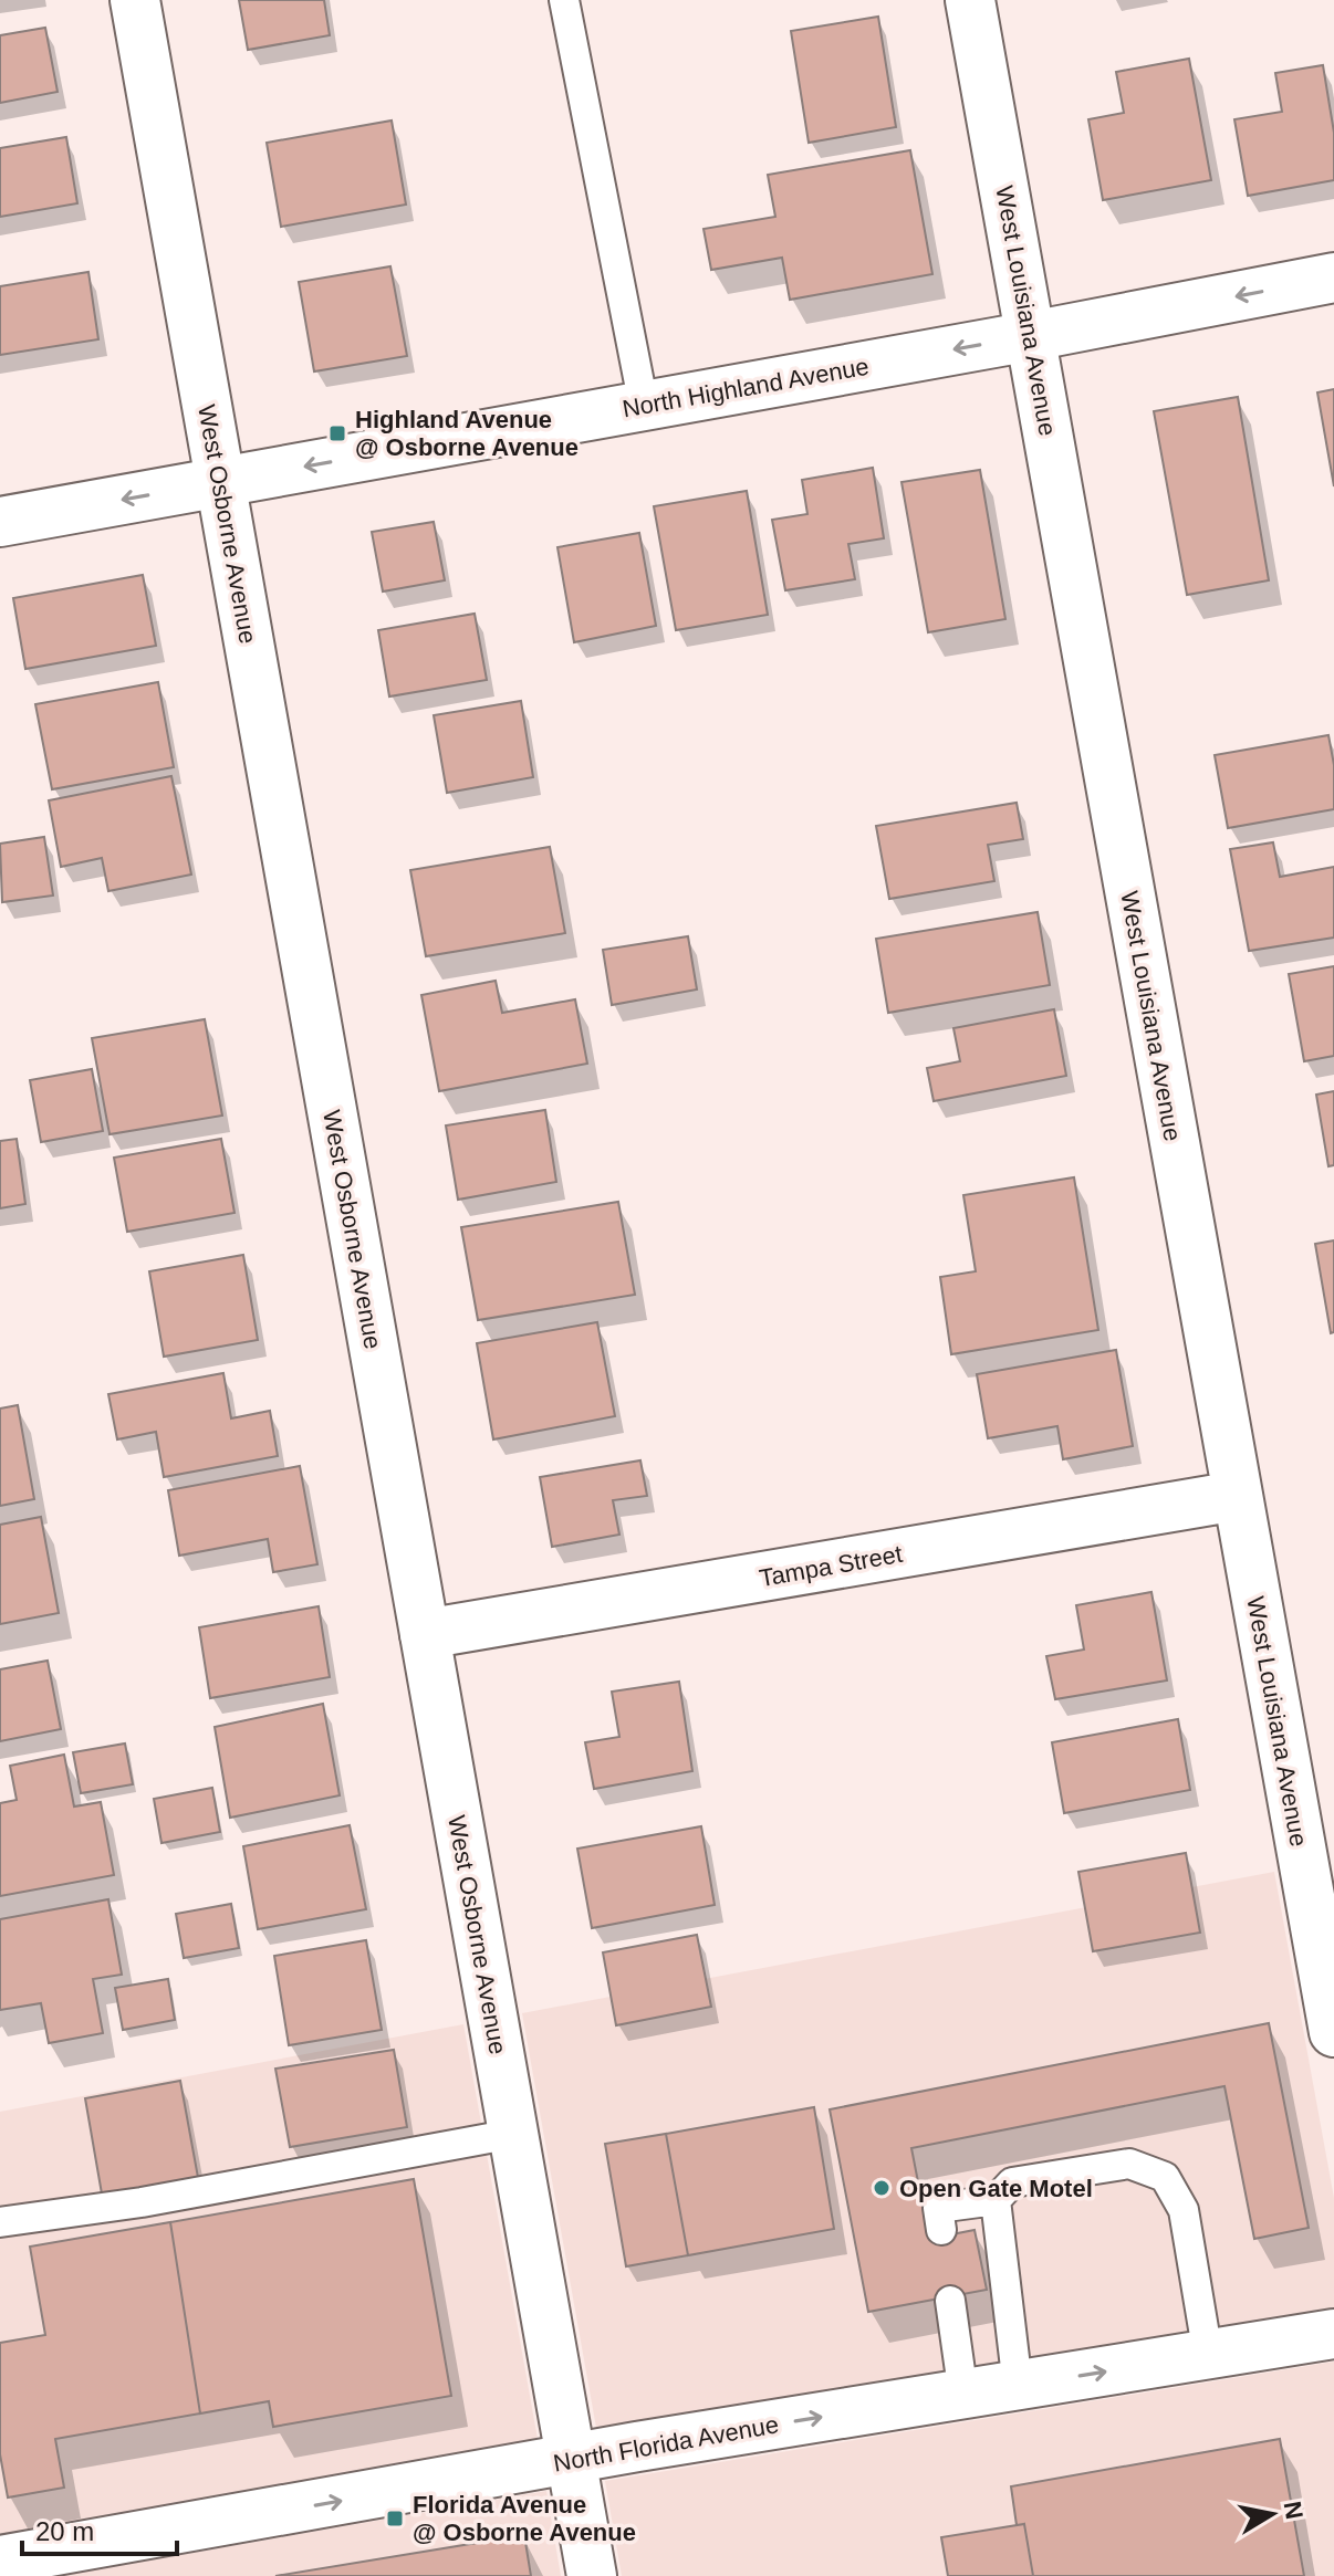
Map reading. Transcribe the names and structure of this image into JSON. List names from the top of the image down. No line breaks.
{"streets":{"street":["West Louisiana Avenue","North Highland Avenue","West Osborne Avenue","Tampa Street","North Florida Avenue"]},"crossings":[["West Louisiana Avenue","North Highland Avenue"],["West Louisiana Avenue","Tampa Street"],["North Highland Avenue","West Osborne Avenue"],["West Osborne Avenue","Tampa Street"],["West Osborne Avenue","North Florida Avenue"]],"one_way":["North Highland Avenue","North Florida Avenue"],"places":{"transit":["Highland Avenue @ Osborne Avenue","Florida Avenue @ Osborne Avenue"],"other":["Open Gate Motel"]},"scale_bar":"20 m","north":"right"}
